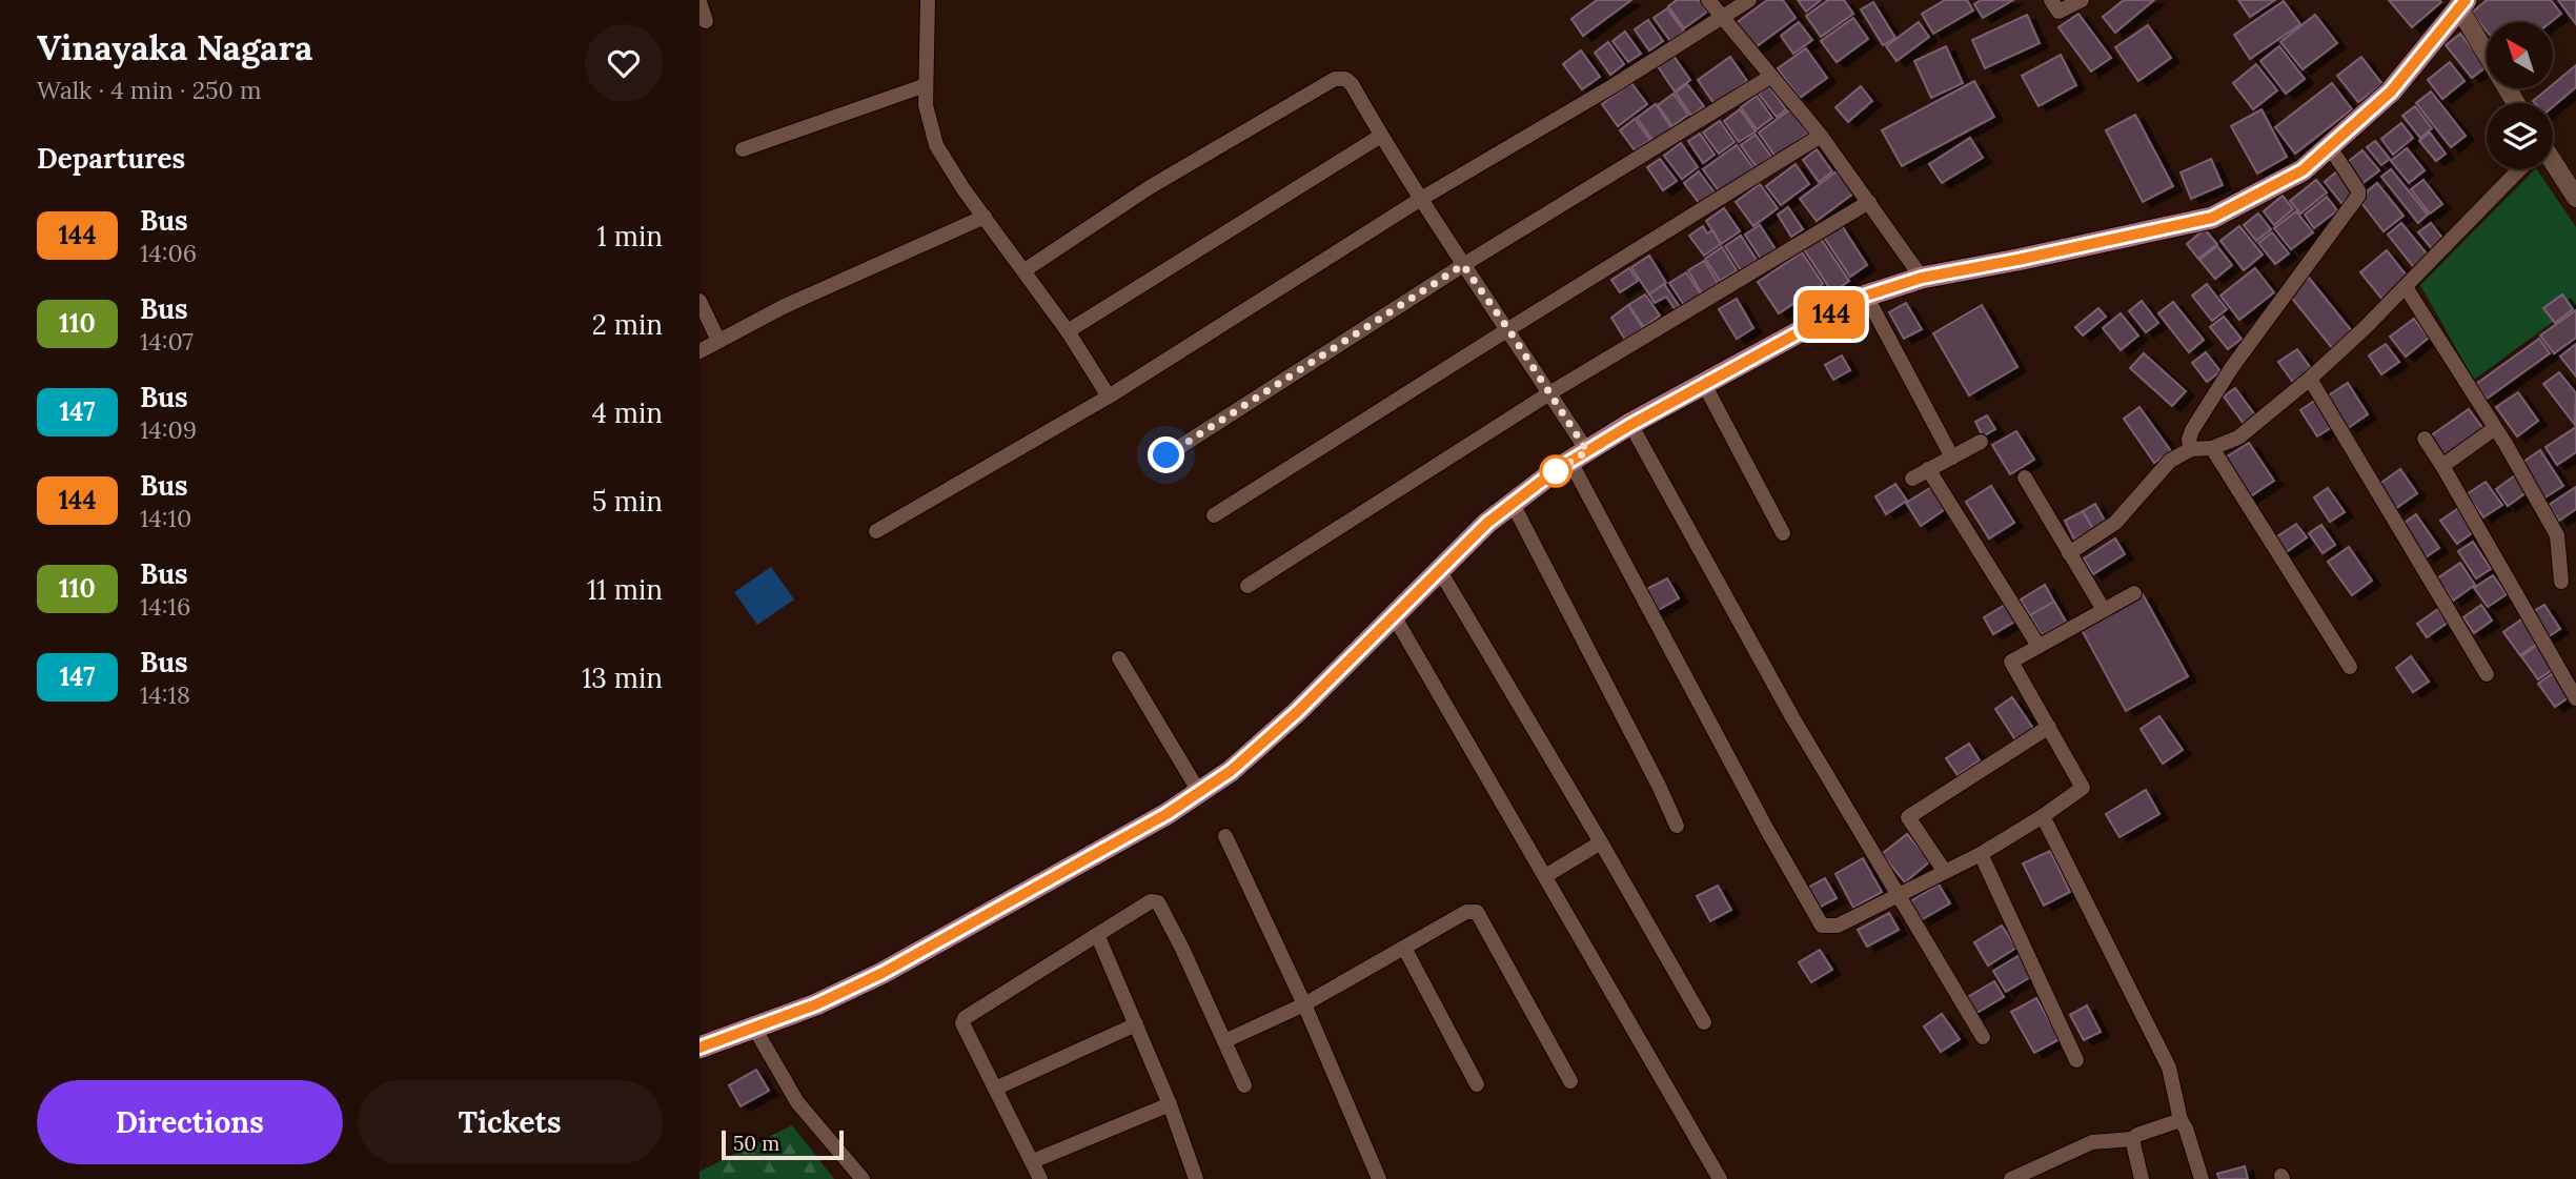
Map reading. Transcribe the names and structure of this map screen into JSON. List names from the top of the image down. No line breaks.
{"lines":["bus line 144"],"scale_bar":"50 m","north":"top left","page":{"heading":[["Vinayaka Nagara","Walk · 4 min · 250 m"],"Departures"],"on_map":"144","list":[{"mark":"144","name":"Bus","note":"14:06","value":"1 min"},{"mark":"110","name":"Bus","note":"14:07","value":"2 min"},{"mark":"147","name":"Bus","note":"14:09","value":"4 min"},{"mark":"144","name":"Bus","note":"14:10","value":"5 min"},{"mark":"110","name":"Bus","note":"14:16","value":"11 min"},{"mark":"147","name":"Bus","note":"14:18","value":"13 min"}],"buttons":["Directions","Tickets"],"scale":"50 m"}}
